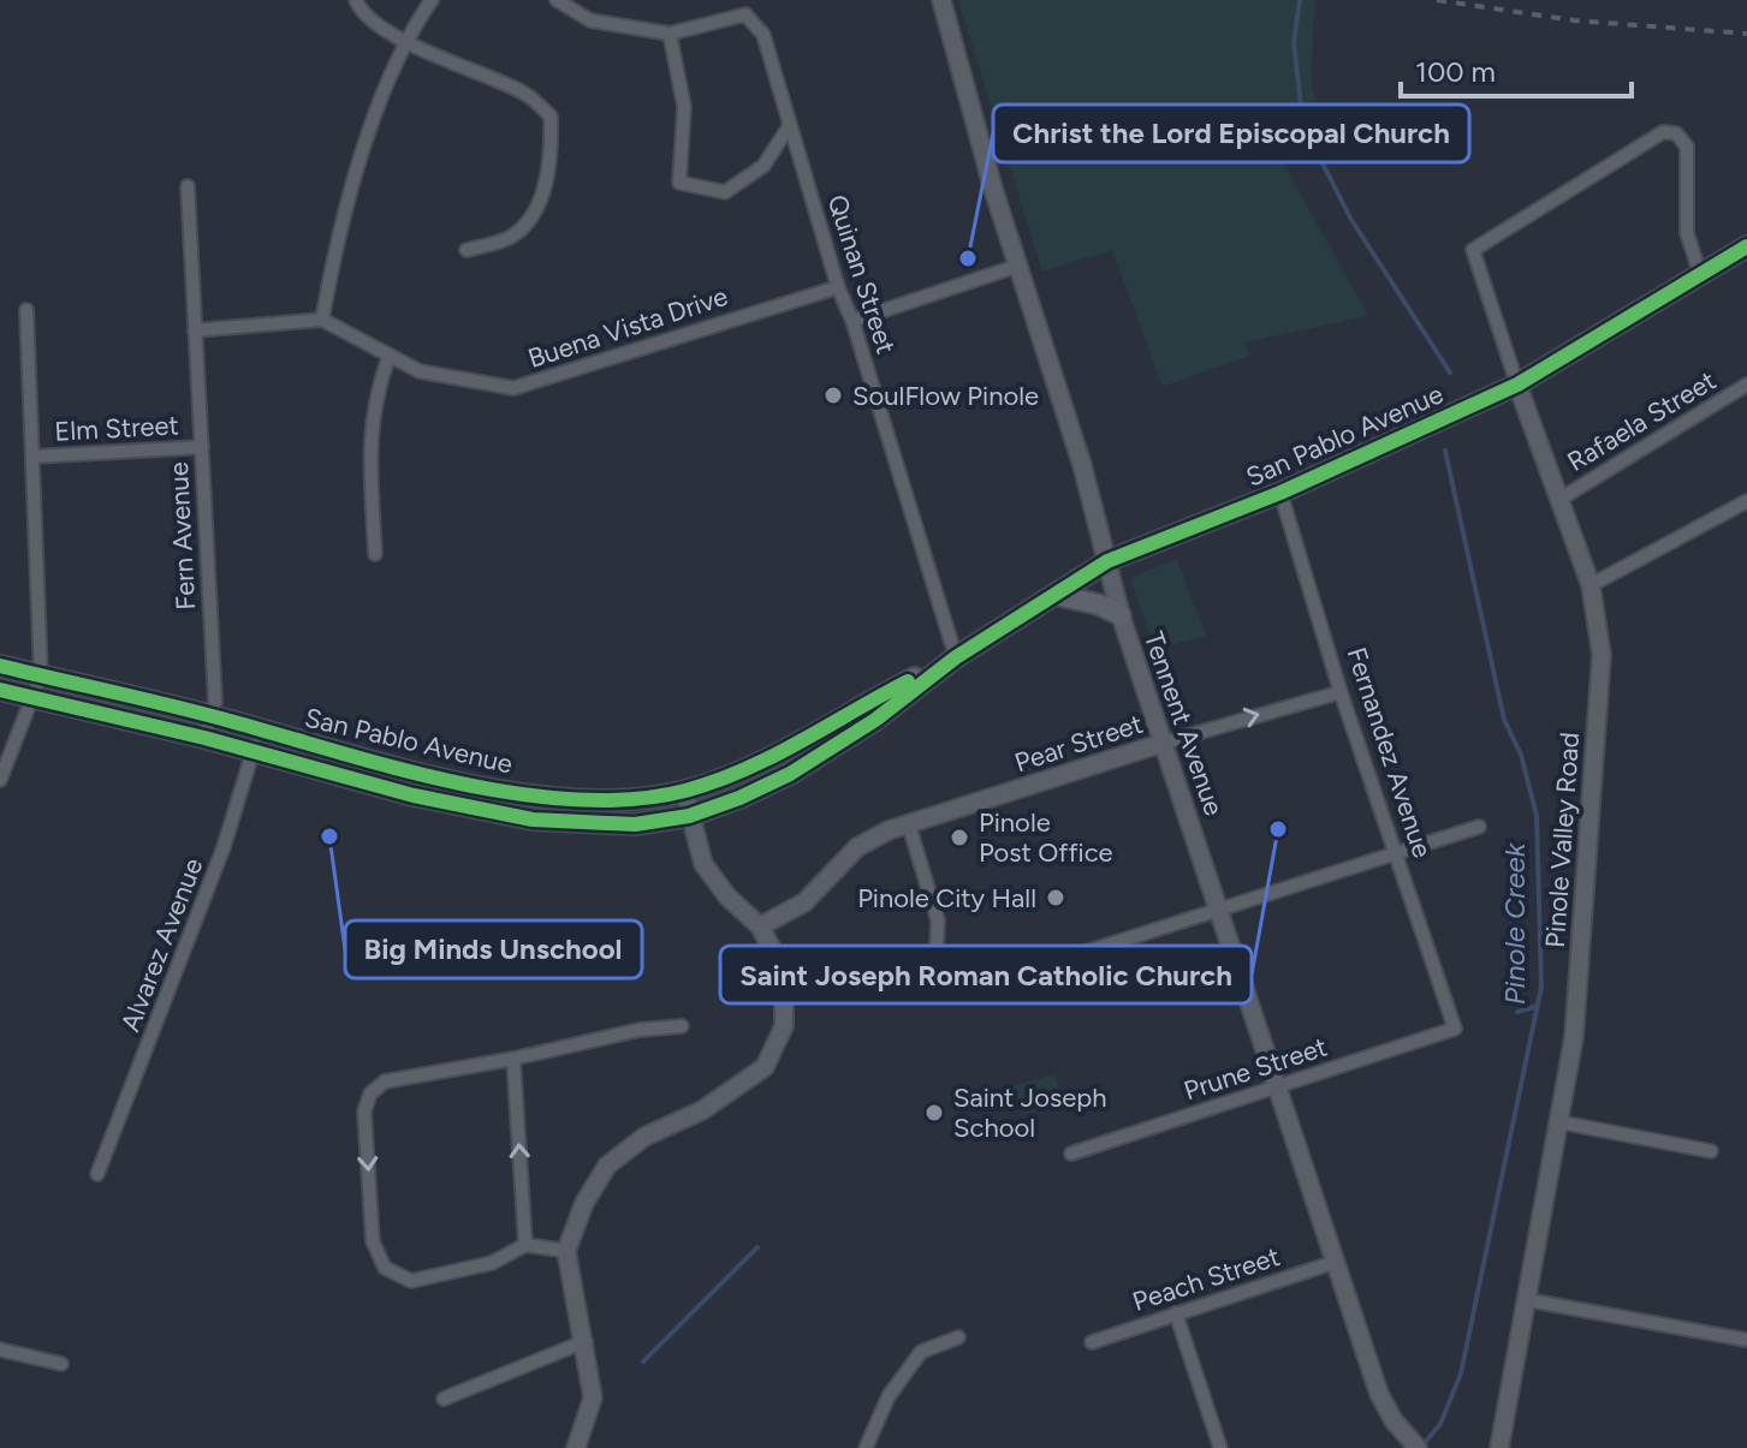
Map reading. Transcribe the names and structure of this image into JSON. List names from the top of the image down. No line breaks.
{"streets":{"main road":["San Pablo Avenue","Tennent Avenue","Pear Street","Pinole Valley Road"],"street":["Quinan Street","Buena Vista Drive","Rafaela Street","Elm Street","Fern Avenue","Fernandez Avenue","Alvarez Avenue","Prune Street","Peach Street"]},"crossings":[["Quinan Street","Buena Vista Drive"],["Quinan Street","San Pablo Avenue"],["Rafaela Street","Pinole Valley Road"],["Elm Street","Fern Avenue"],["San Pablo Avenue","Fern Avenue"],["San Pablo Avenue","Tennent Avenue"],["San Pablo Avenue","Fernandez Avenue"],["San Pablo Avenue","Pinole Valley Road"],["San Pablo Avenue","Alvarez Avenue"],["Tennent Avenue","Pear Street"],["Tennent Avenue","Prune Street"],["Tennent Avenue","Peach Street"],["Pear Street","Fernandez Avenue"],["Fernandez Avenue","Prune Street"]],"water":["Pinole Creek"],"places":["Christ the Lord Episcopal Church","SoulFlow Pinole","Saint Joseph Roman Catholic Church","Big Minds Unschool","Pinole Post Office","Pinole City Hall","Saint Joseph School"],"scale_bar":"100 m"}
